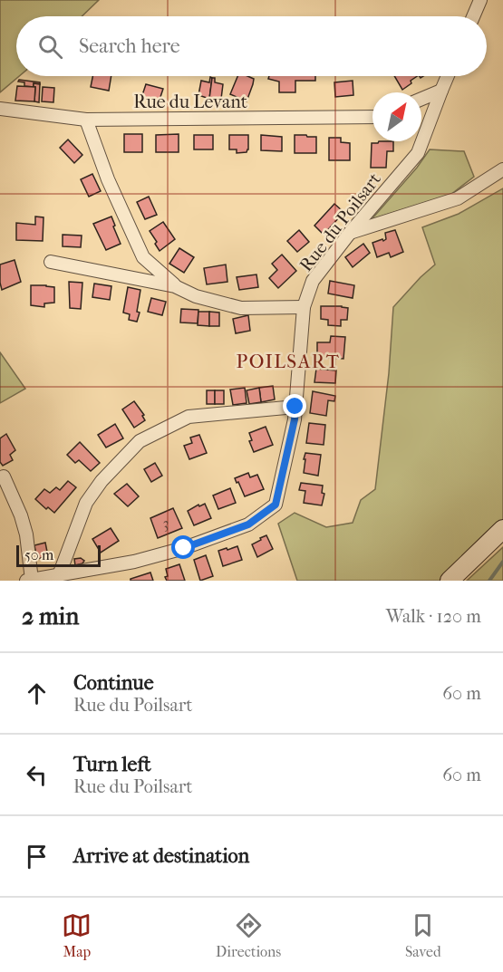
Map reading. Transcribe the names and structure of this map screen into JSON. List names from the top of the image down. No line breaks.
{"streets":{"street":["Rue du Levant","Rue du Poilsart"]},"districts":["POILSART"],"house_numbers":["3"],"scale_bar":"50 m","north":"top right","page":{"search":"Search here","scale":"50 m","heading":["2 min","Walk · 120 m"],"list":[["Continue","Rue du Poilsart","60 m"],["Turn left","Rue du Poilsart","60 m"],"Arrive at destination"],"nav":["Map","Directions","Saved"]}}
